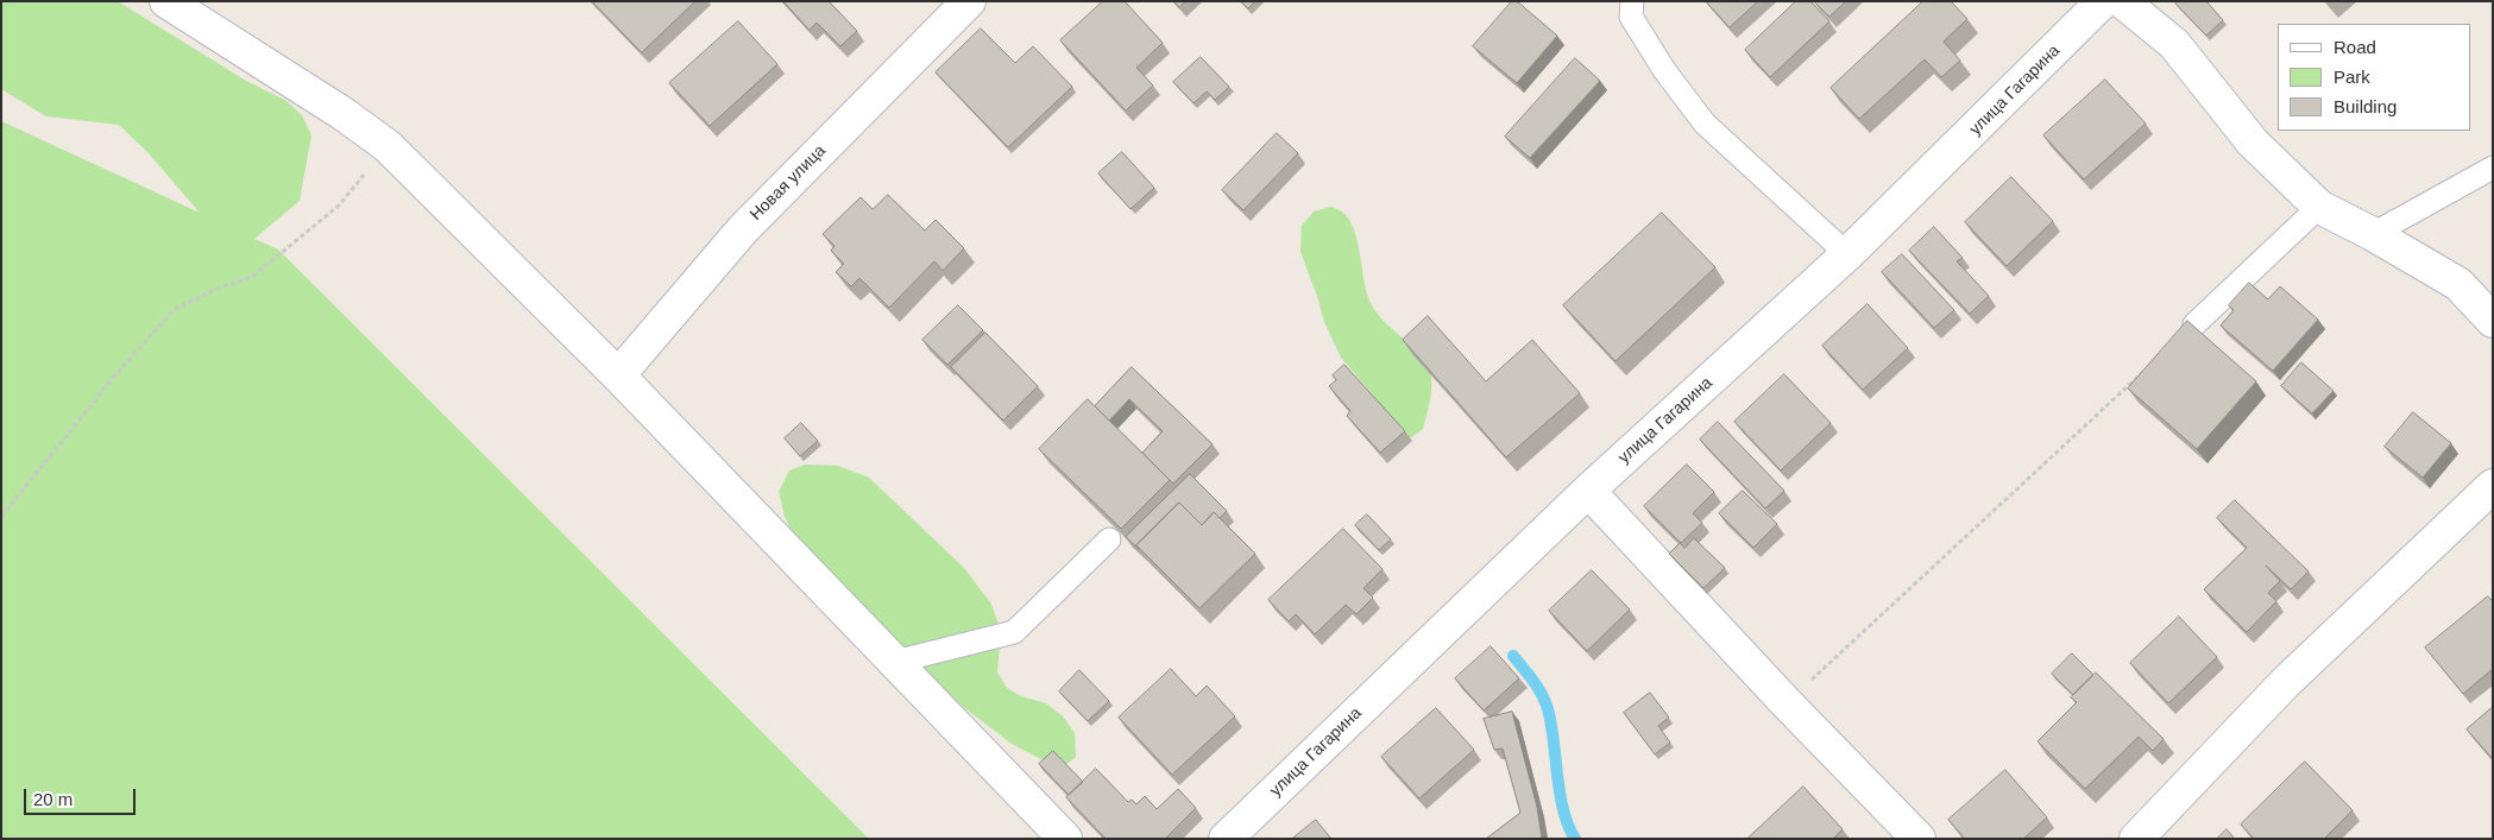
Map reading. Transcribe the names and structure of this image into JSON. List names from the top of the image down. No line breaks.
{"streets":{"street":["улица Гагарина","Новая улица"]},"legend":["Road","Park","Building"],"scale_bar":"20 m"}
